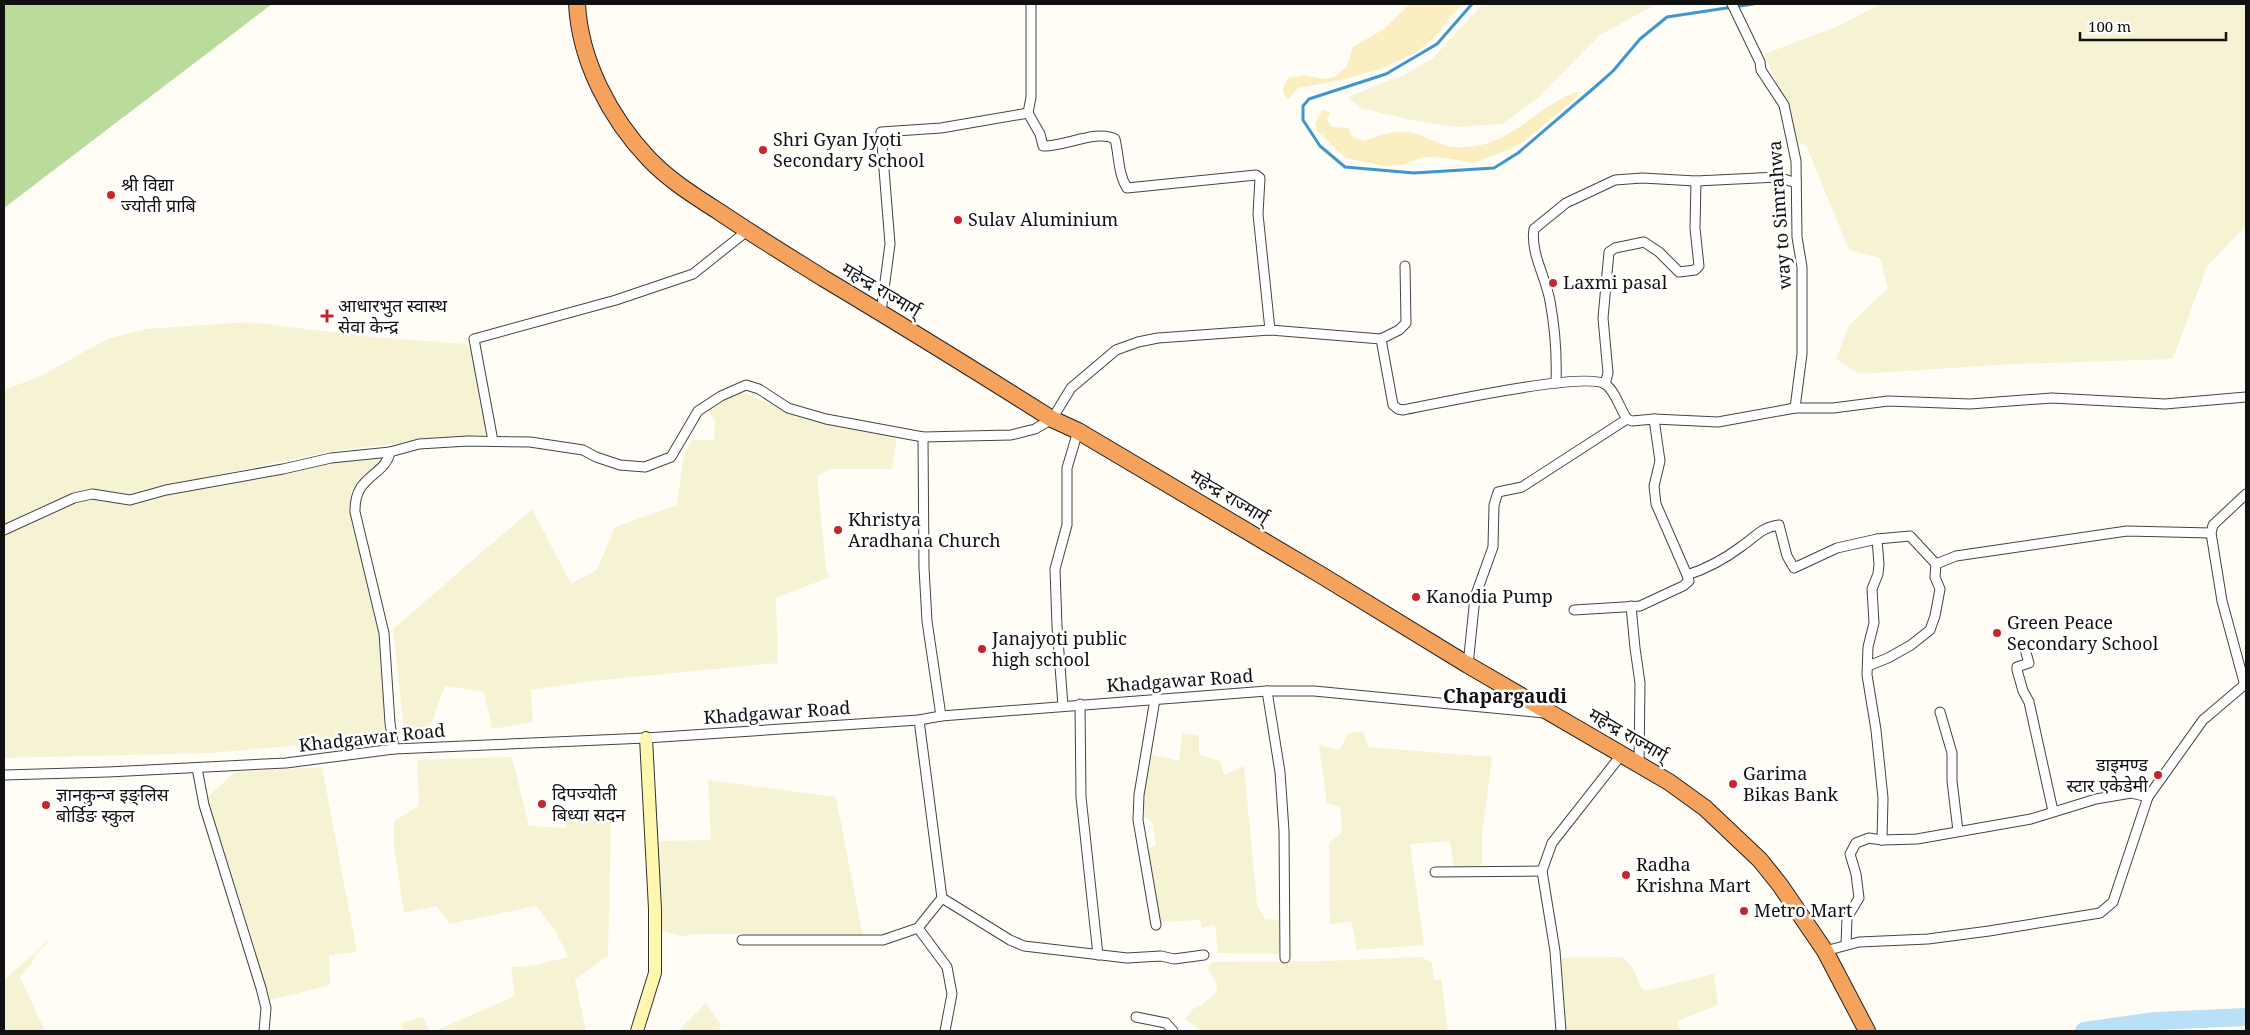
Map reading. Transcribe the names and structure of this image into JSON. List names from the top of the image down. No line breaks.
{"streets":{"highway":["महेन्द्र राज्मार्ग्"],"street":["way to Simrahwa","Khadgawar Road"]},"crossings":[["महेन्द्र राज्मार्ग्","Khadgawar Road"]],"districts":["Chapargaudi"],"places":{"other":["Shri Gyan Jyoti Secondary School","श्री विद्या ज्योती प्राबि","Sulav Aluminium","Laxmi pasal","Khristya Aradhana Church","Kanodia Pump","Green Peace Secondary School","Janajyoti public high school","डाइमण्ड स्टार एकेडेमी","Garima Bikas Bank","दिपज्योती बिध्या सदन","ज्ञानकुन्ज इङ्लिस बोर्डिङ स्कुल","Radha Krishna Mart","Metro Mart"],"health":["आधारभुत स्वास्थ सेवा केन्द्र"]},"scale_bar":"100 m"}
